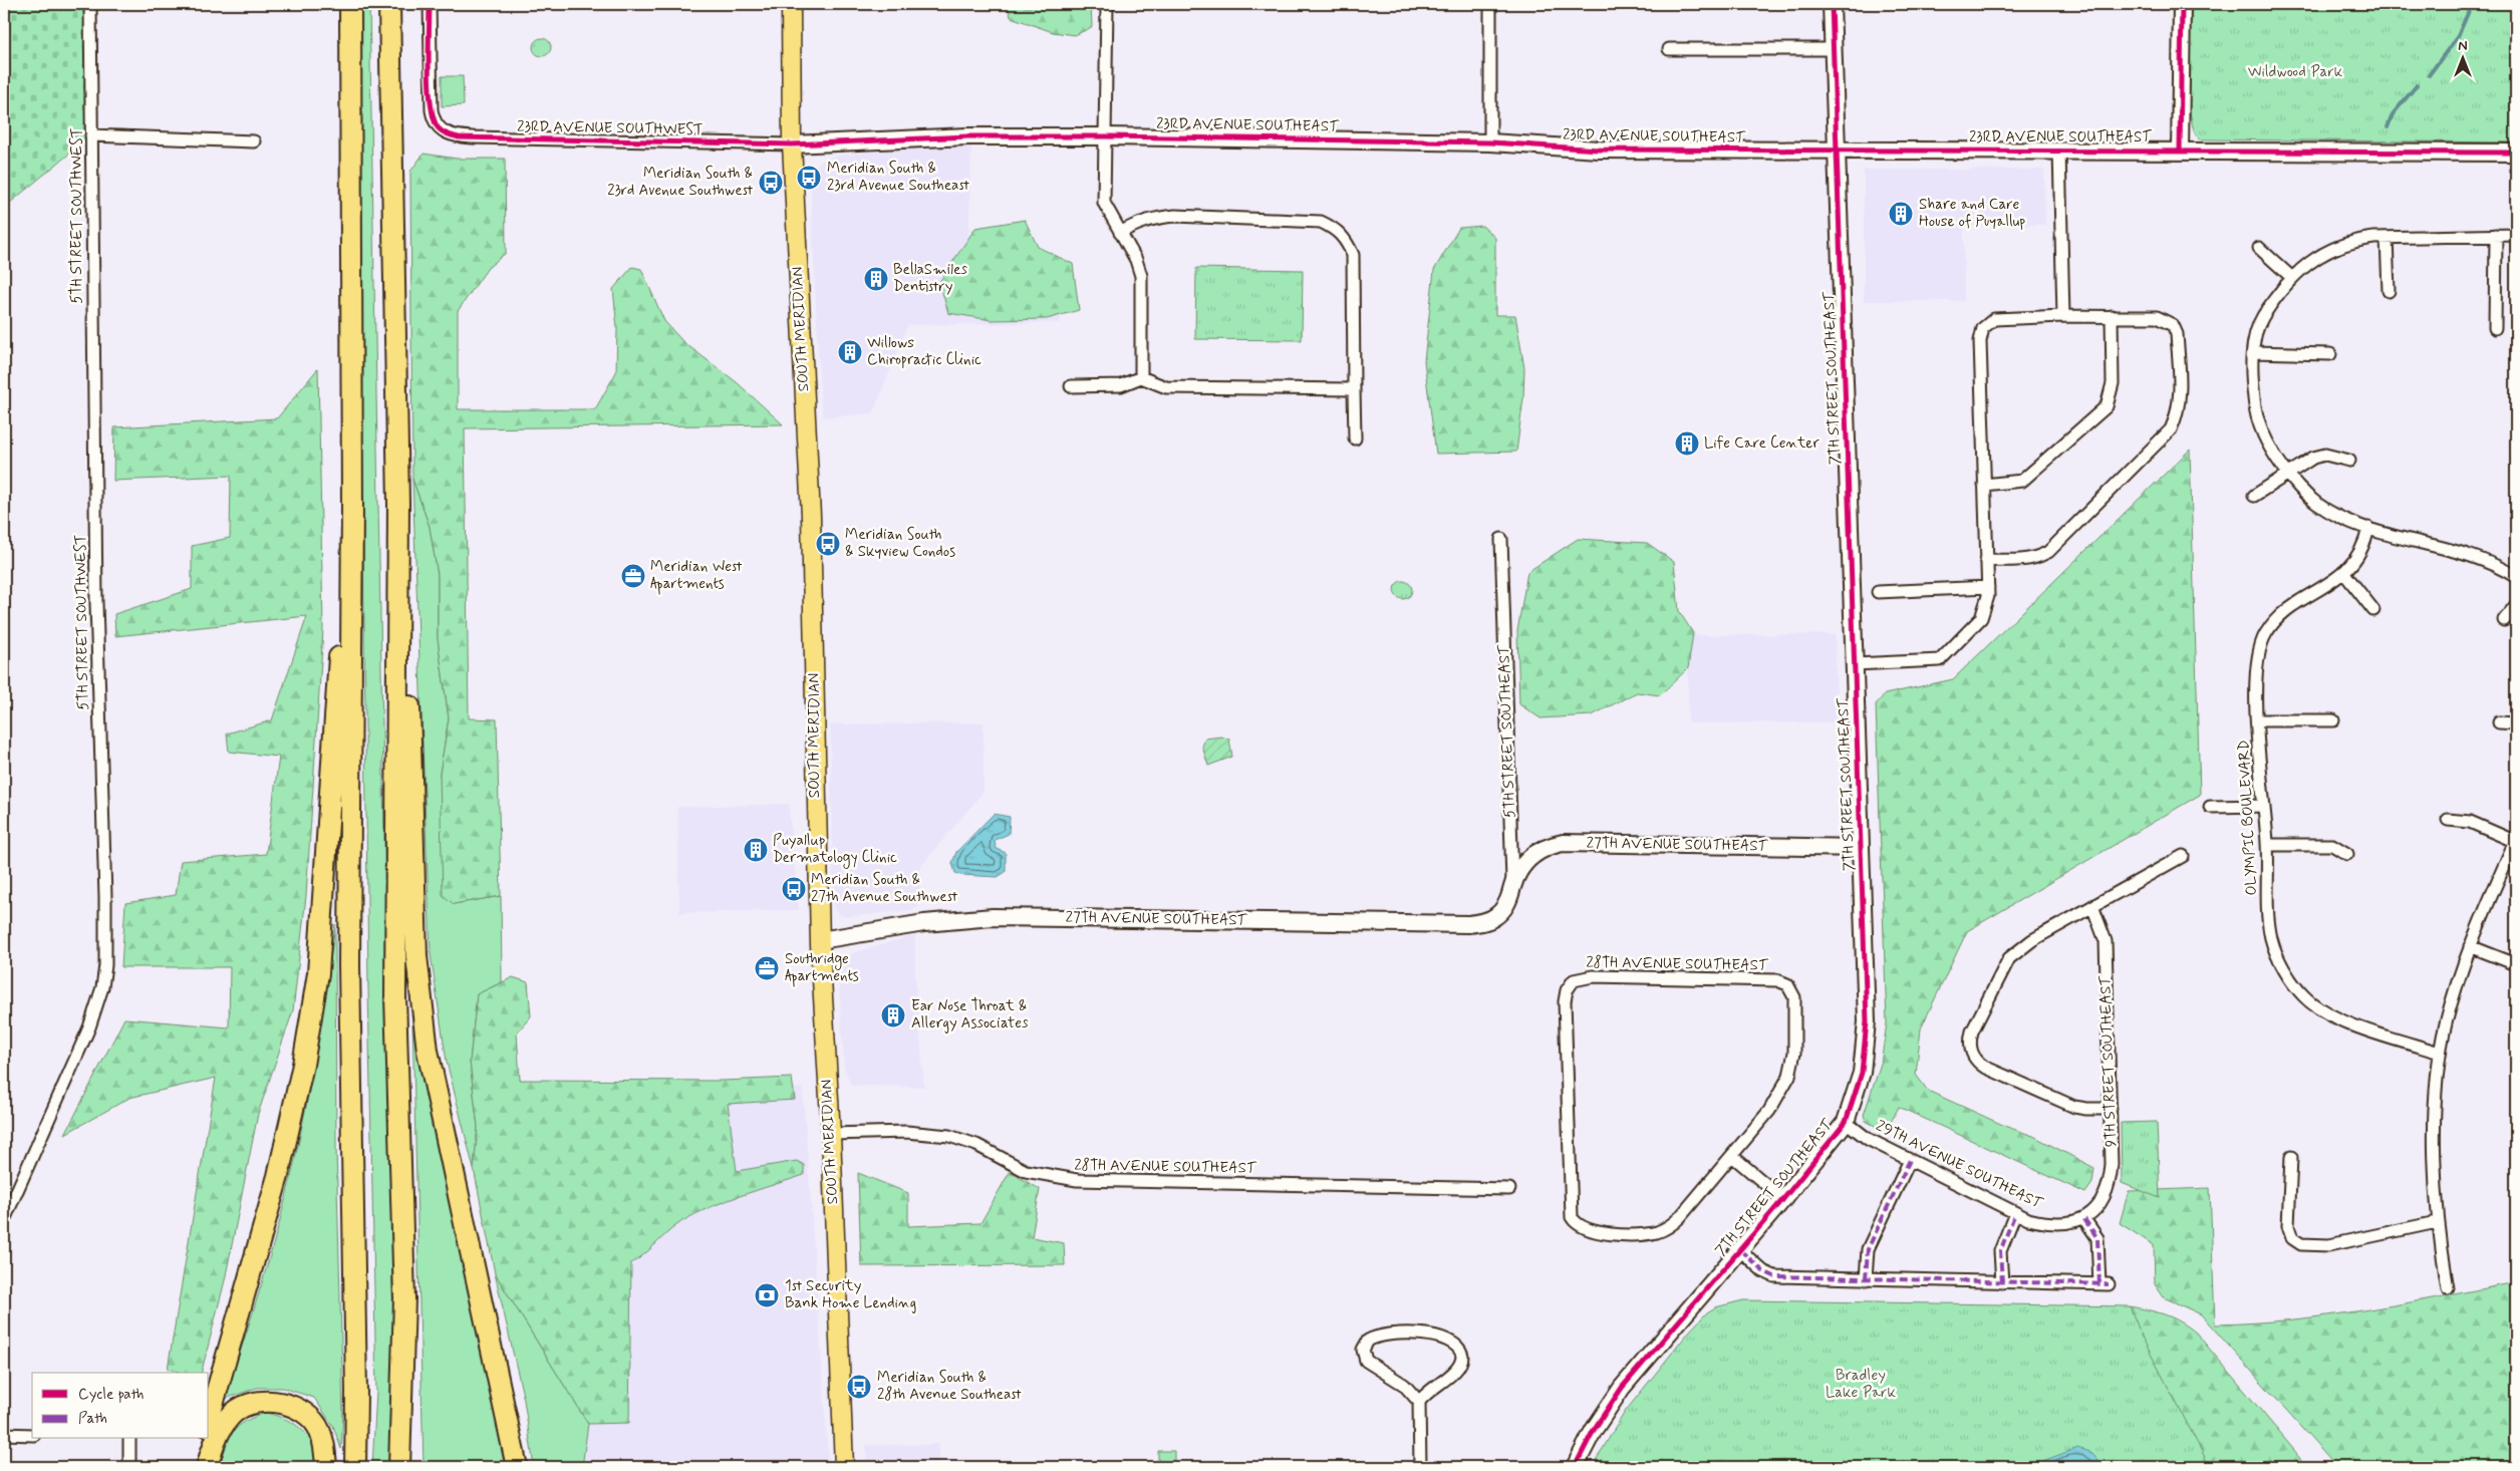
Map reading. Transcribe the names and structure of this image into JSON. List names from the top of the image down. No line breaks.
{"streets":{"main road":["SOUTH MERIDIAN"],"street":["23RD AVENUE SOUTHEAST","23RD AVENUE SOUTHWEST","5TH STREET SOUTHWEST","7TH STREET SOUTHEAST","5TH STREET SOUTHEAST","OLYMPIC BOULEVARD","27TH AVENUE SOUTHEAST","28TH AVENUE SOUTHEAST","9TH STREET SOUTHEAST","29TH AVENUE SOUTHEAST"]},"crossings":[["23RD AVENUE SOUTHEAST","23RD AVENUE SOUTHWEST"],["23RD AVENUE SOUTHEAST","SOUTH MERIDIAN"],["23RD AVENUE SOUTHEAST","7TH STREET SOUTHEAST"],["23RD AVENUE SOUTHWEST","SOUTH MERIDIAN"],["SOUTH MERIDIAN","27TH AVENUE SOUTHEAST"],["SOUTH MERIDIAN","28TH AVENUE SOUTHEAST"],["7TH STREET SOUTHEAST","27TH AVENUE SOUTHEAST"],["7TH STREET SOUTHEAST","29TH AVENUE SOUTHEAST"],["5TH STREET SOUTHEAST","27TH AVENUE SOUTHEAST"],["9TH STREET SOUTHEAST","29TH AVENUE SOUTHEAST"]],"parks":["Wildwood Park","Bradley Lake Park"],"places":{"bus stop":["Meridian South & 23rd Avenue Southeast","Meridian South & 23rd Avenue Southwest","Meridian South & Skyview Condos","Meridian South & 27th Avenue Southwest","Meridian South & 28th Avenue Southeast"],"building":["Share and Care House of Puyallup","BellaSmiles Dentistry","Willows Chiropractic Clinic","Life Care Center","Puyallup Dermatology Clinic","Ear Nose Throat & Allergy Associates"],"office":["Meridian West Apartments","Southridge Apartments"],"bank":["1st Security Bank Home Lending"]},"legend":["Cycle path","Path"],"north":"top"}
